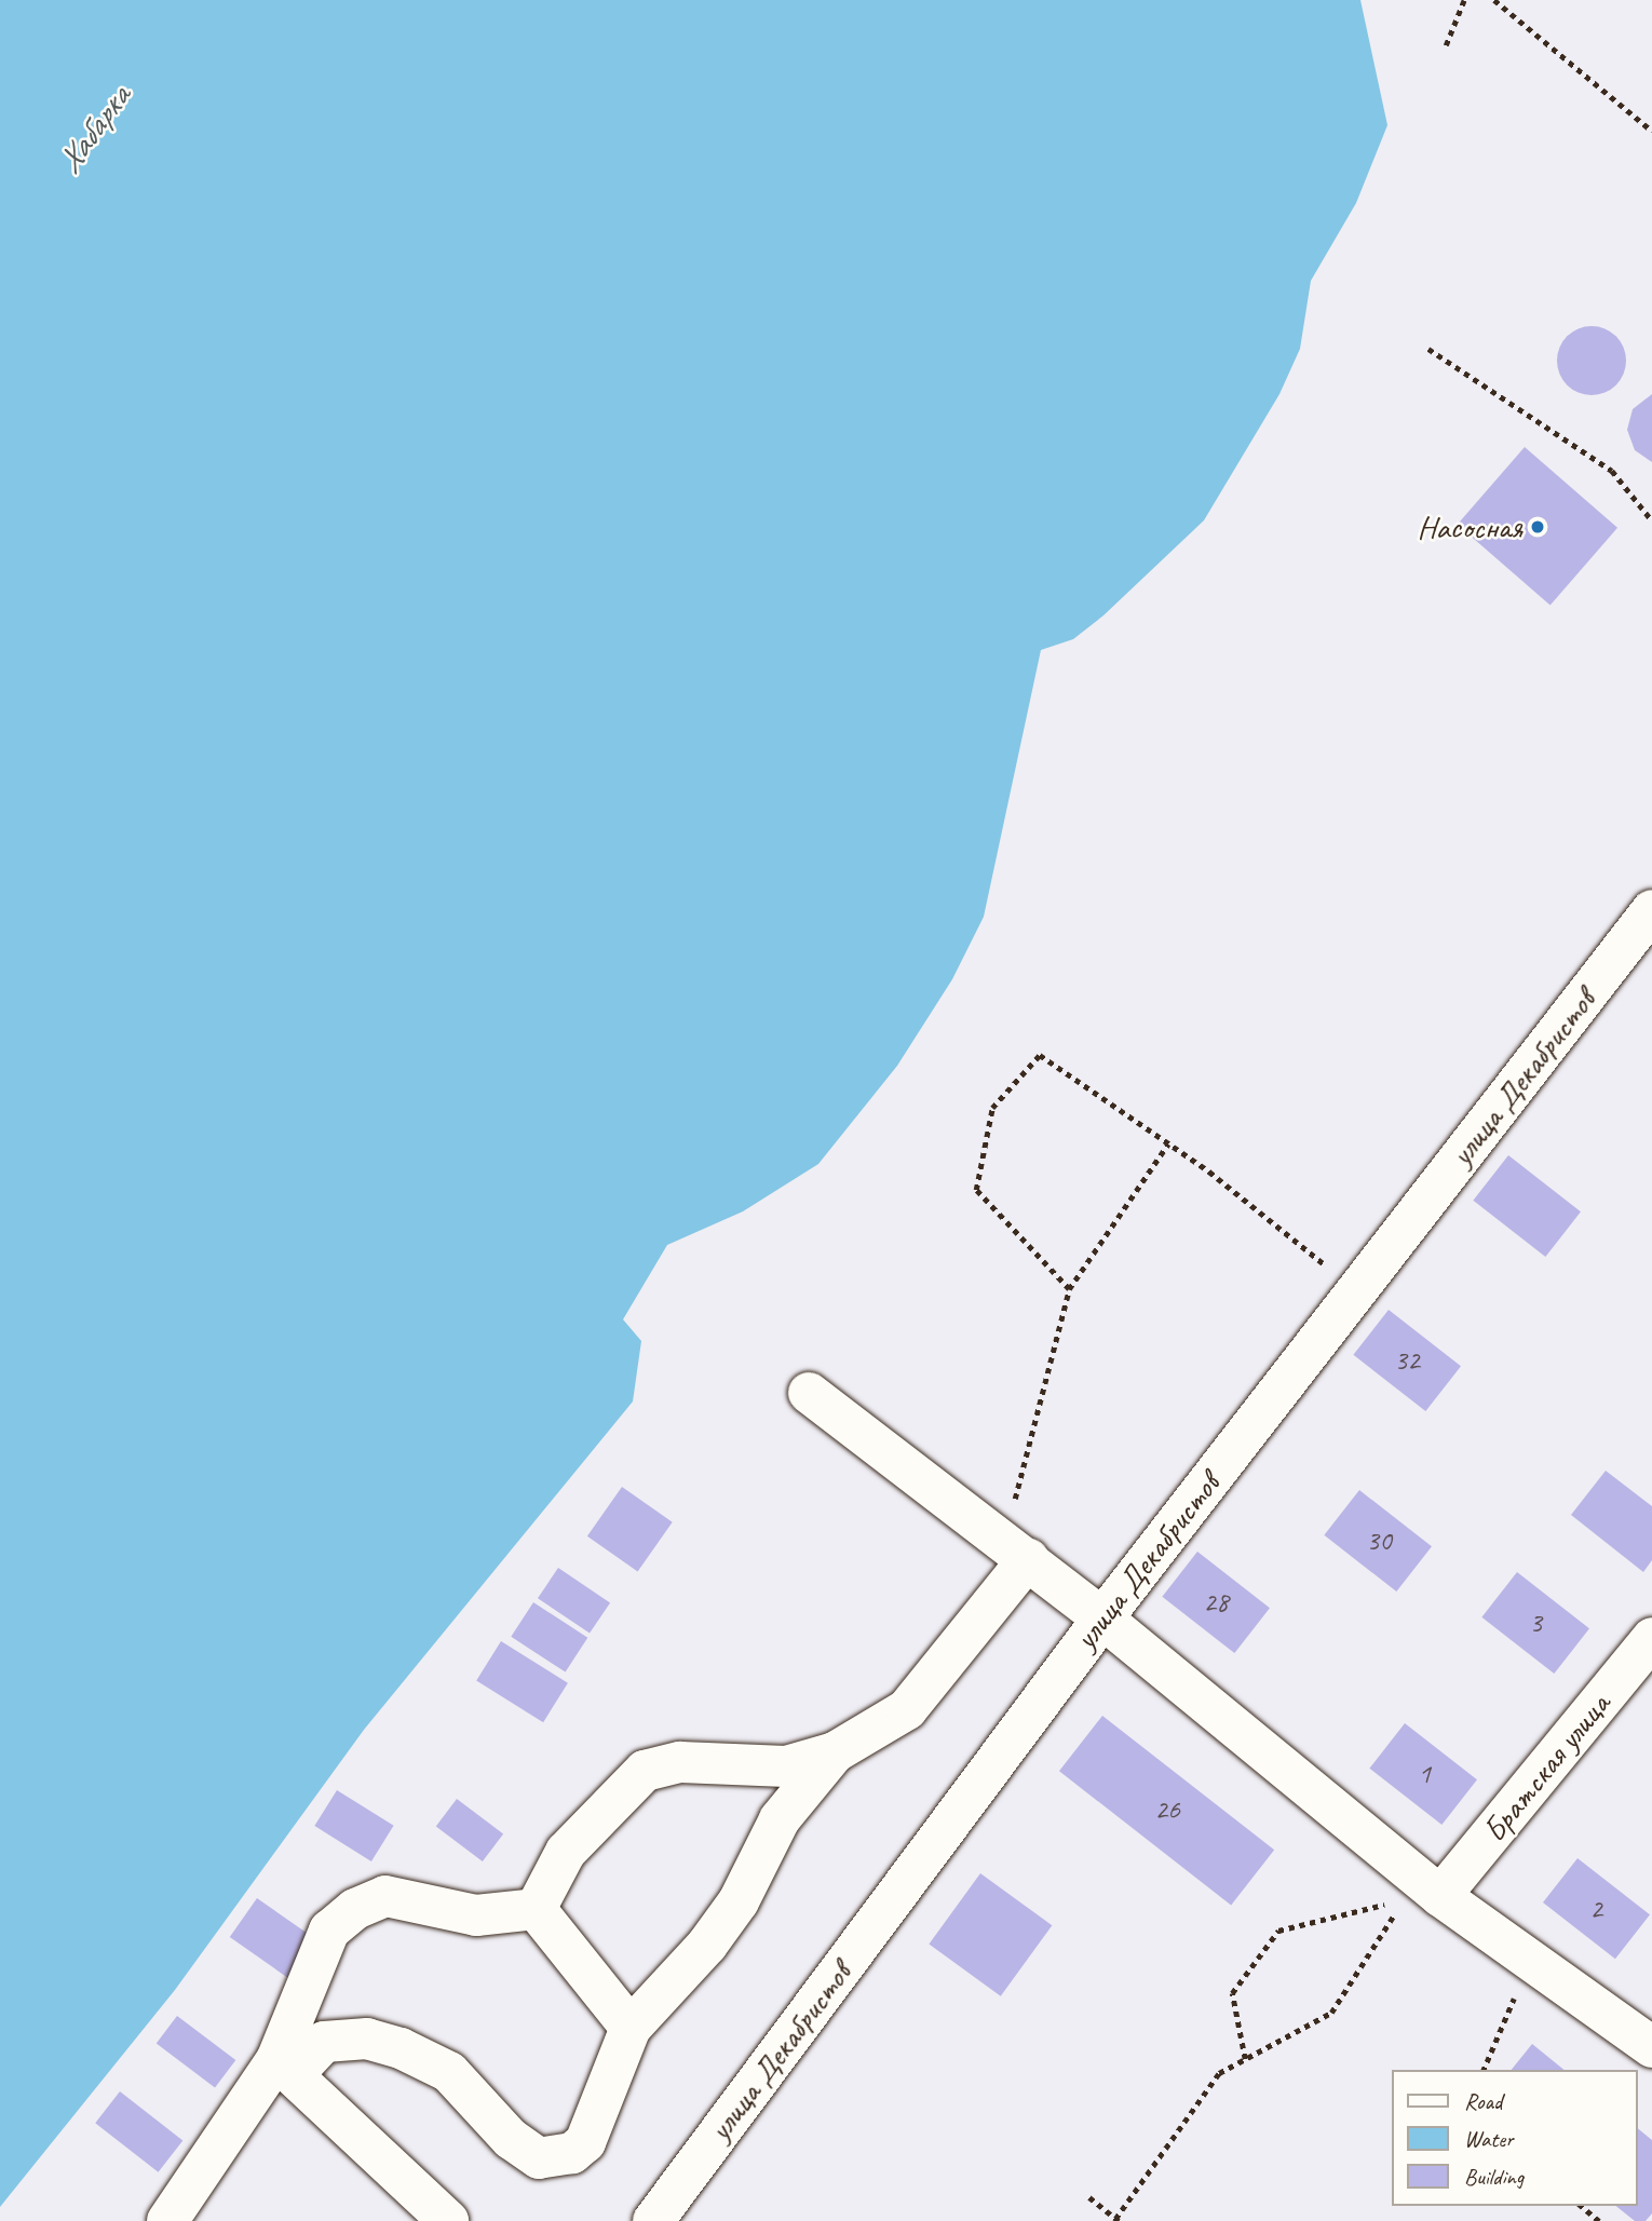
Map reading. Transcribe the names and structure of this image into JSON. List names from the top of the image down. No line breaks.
{"streets":{"street":["улица Декабристов","Братская улица"]},"water":["Хабарка"],"places":["Насосная"],"house_numbers":["32","30","28","3","1","26","2"],"legend":["Road","Water","Building"]}
